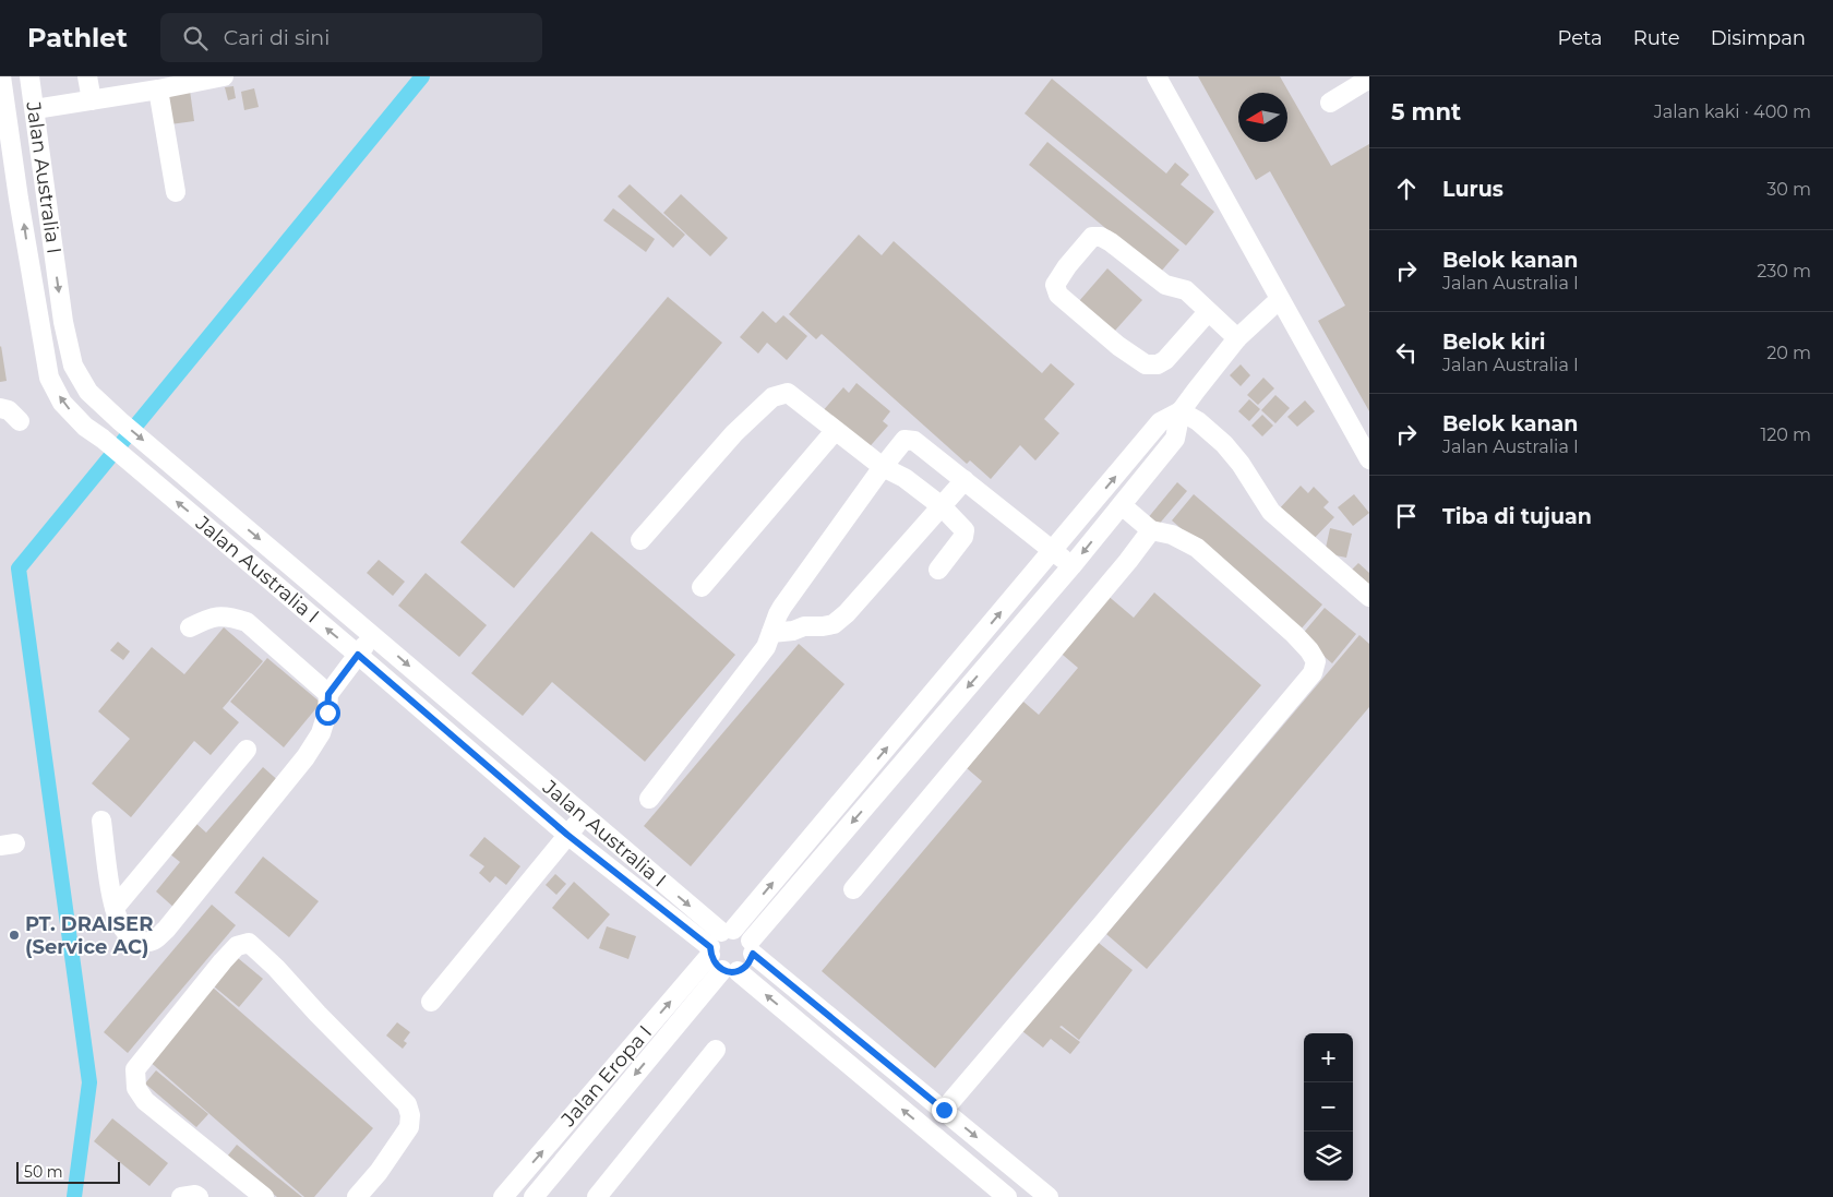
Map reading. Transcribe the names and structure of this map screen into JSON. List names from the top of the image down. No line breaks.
{"streets":{"lane":["Jalan Australia I","Jalan Eropa I"]},"crossings":[["Jalan Australia I","Jalan Eropa I"]],"places":["PT. DRAISER (Service AC)"],"scale_bar":"50 m","north":"left","page":{"header":"Pathlet","search":"Cari di sini","nav":["Peta","Rute","Disimpan"],"heading":["5 mnt","Jalan kaki · 400 m"],"list":[["Lurus","30 m"],["Belok kanan","Jalan Australia I","230 m"],["Belok kiri","Jalan Australia I","20 m"],["Belok kanan","Jalan Australia I","120 m"],"Tiba di tujuan"],"map_buttons":["+","−"],"scale":"50 m"}}
